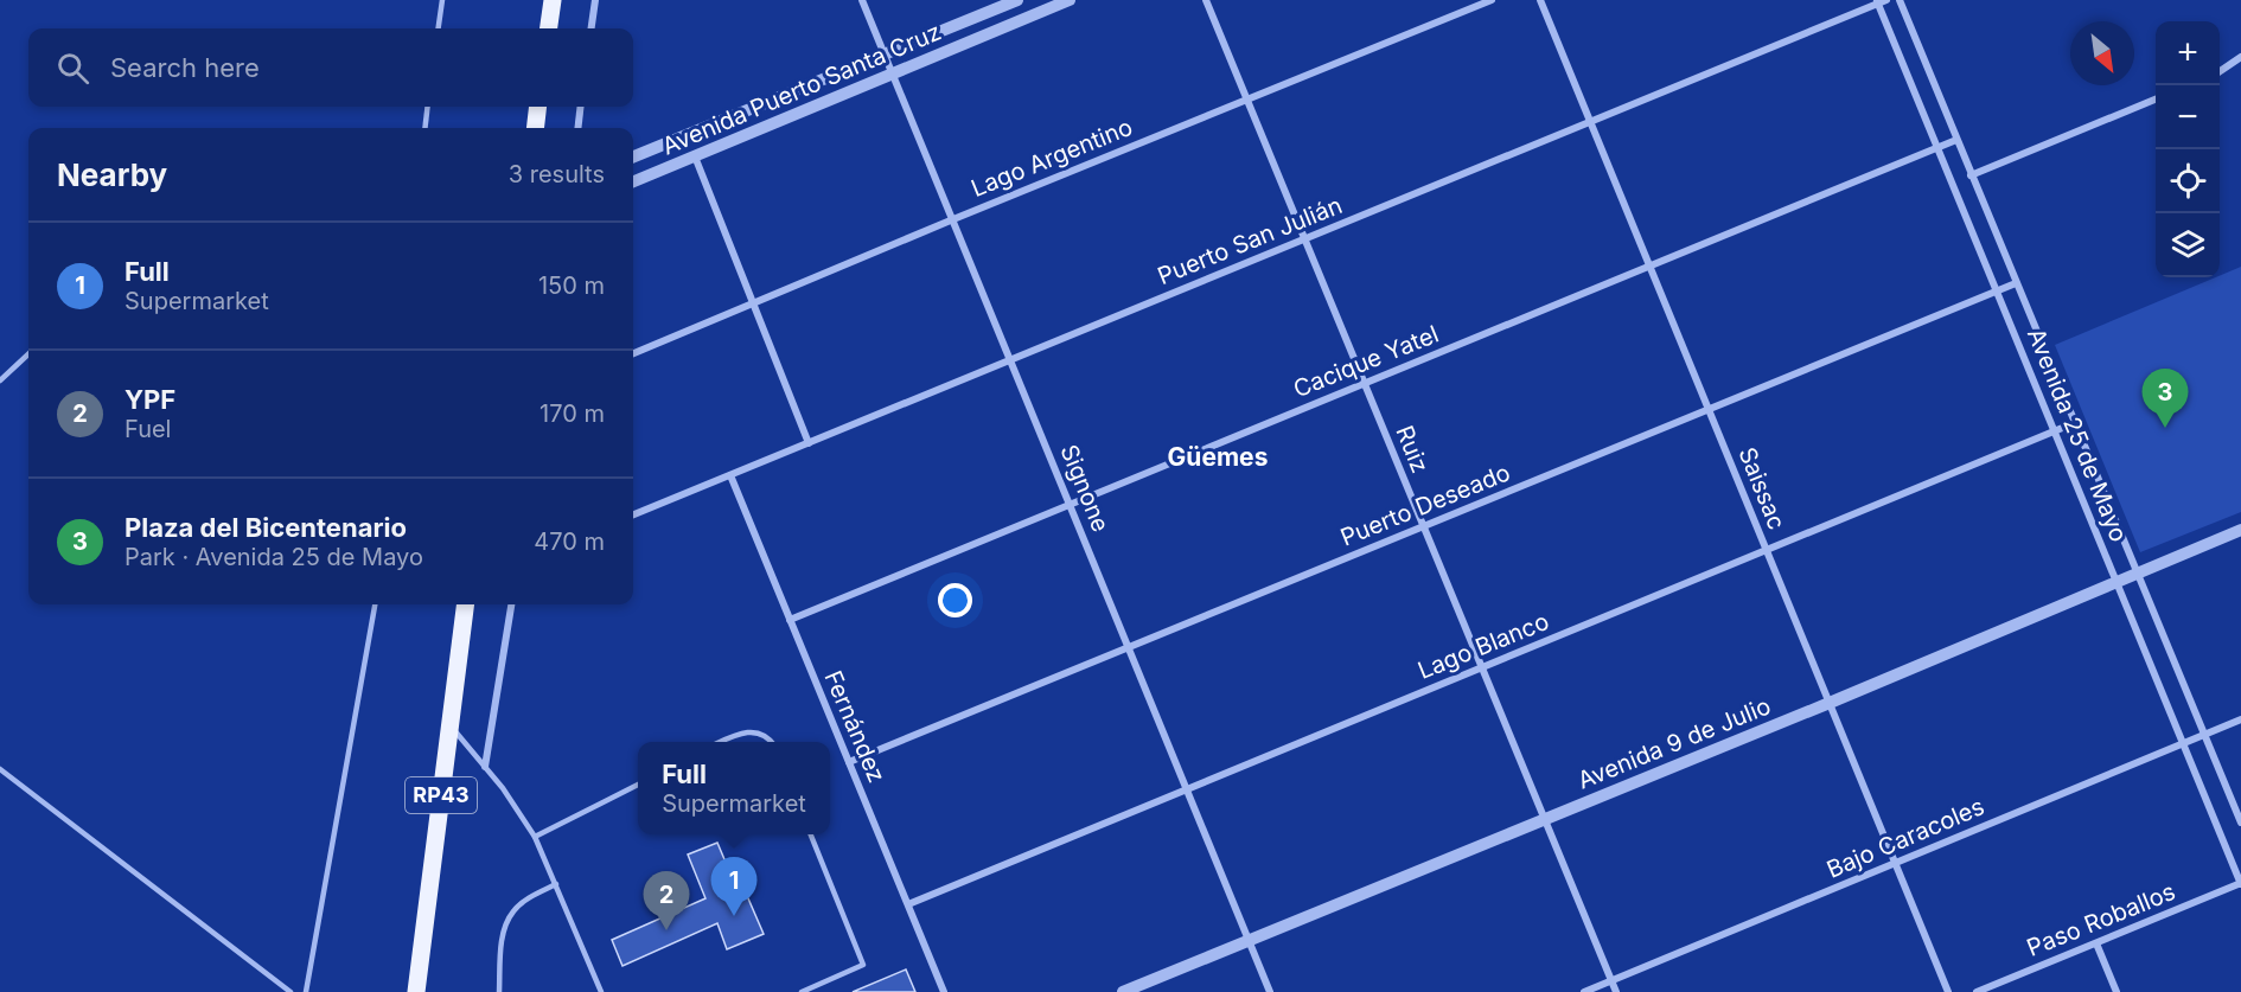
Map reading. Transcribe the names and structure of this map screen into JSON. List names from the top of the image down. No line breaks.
{"streets":{"main road":["RP43"],"street":["Avenida Puerto Santa Cruz","Lago Argentino","Puerto San Julián","Cacique Yatel","Avenida 25 de Mayo","Ruiz","Signone","Saissac","Puerto Deseado","Lago Blanco","Fernández","Avenida 9 de Julio","Bajo Caracoles","Paso Roballos"]},"crossings":[["Avenida Puerto Santa Cruz","Signone"],["Lago Argentino","Ruiz"],["Lago Argentino","Signone"],["Puerto San Julián","Avenida 25 de Mayo"],["Puerto San Julián","Ruiz"],["Puerto San Julián","Signone"],["Puerto San Julián","Saissac"],["Puerto San Julián","Fernández"],["Cacique Yatel","Avenida 25 de Mayo"],["Cacique Yatel","Ruiz"],["Cacique Yatel","Signone"],["Cacique Yatel","Saissac"],["Cacique Yatel","Fernández"],["Avenida 25 de Mayo","Puerto Deseado"],["Avenida 25 de Mayo","Lago Blanco"],["Avenida 25 de Mayo","Avenida 9 de Julio"],["Avenida 25 de Mayo","Bajo Caracoles"],["Avenida 25 de Mayo","Paso Roballos"],["Ruiz","Puerto Deseado"],["Ruiz","Lago Blanco"],["Ruiz","Avenida 9 de Julio"],["Ruiz","Bajo Caracoles"],["Signone","Puerto Deseado"],["Signone","Lago Blanco"],["Signone","Avenida 9 de Julio"],["Saissac","Puerto Deseado"],["Saissac","Lago Blanco"],["Saissac","Avenida 9 de Julio"],["Saissac","Bajo Caracoles"],["Puerto Deseado","Fernández"],["Lago Blanco","Fernández"]],"districts":["Güemes"],"north":"bottom right","page":{"map_buttons":["+","−"],"search":"Search here","heading":["Nearby","3 results"],"list":[{"mark":"1","name":"Full","note":"Supermarket","value":"150 m"},{"mark":"2","name":"YPF","note":"Fuel","value":"170 m"},{"mark":"3","name":"Plaza del Bicentenario","note":"Park · Avenida 25 de Mayo","value":"470 m"}],"pins":["3","1","2"],"popup":["Full","Supermarket"]}}
